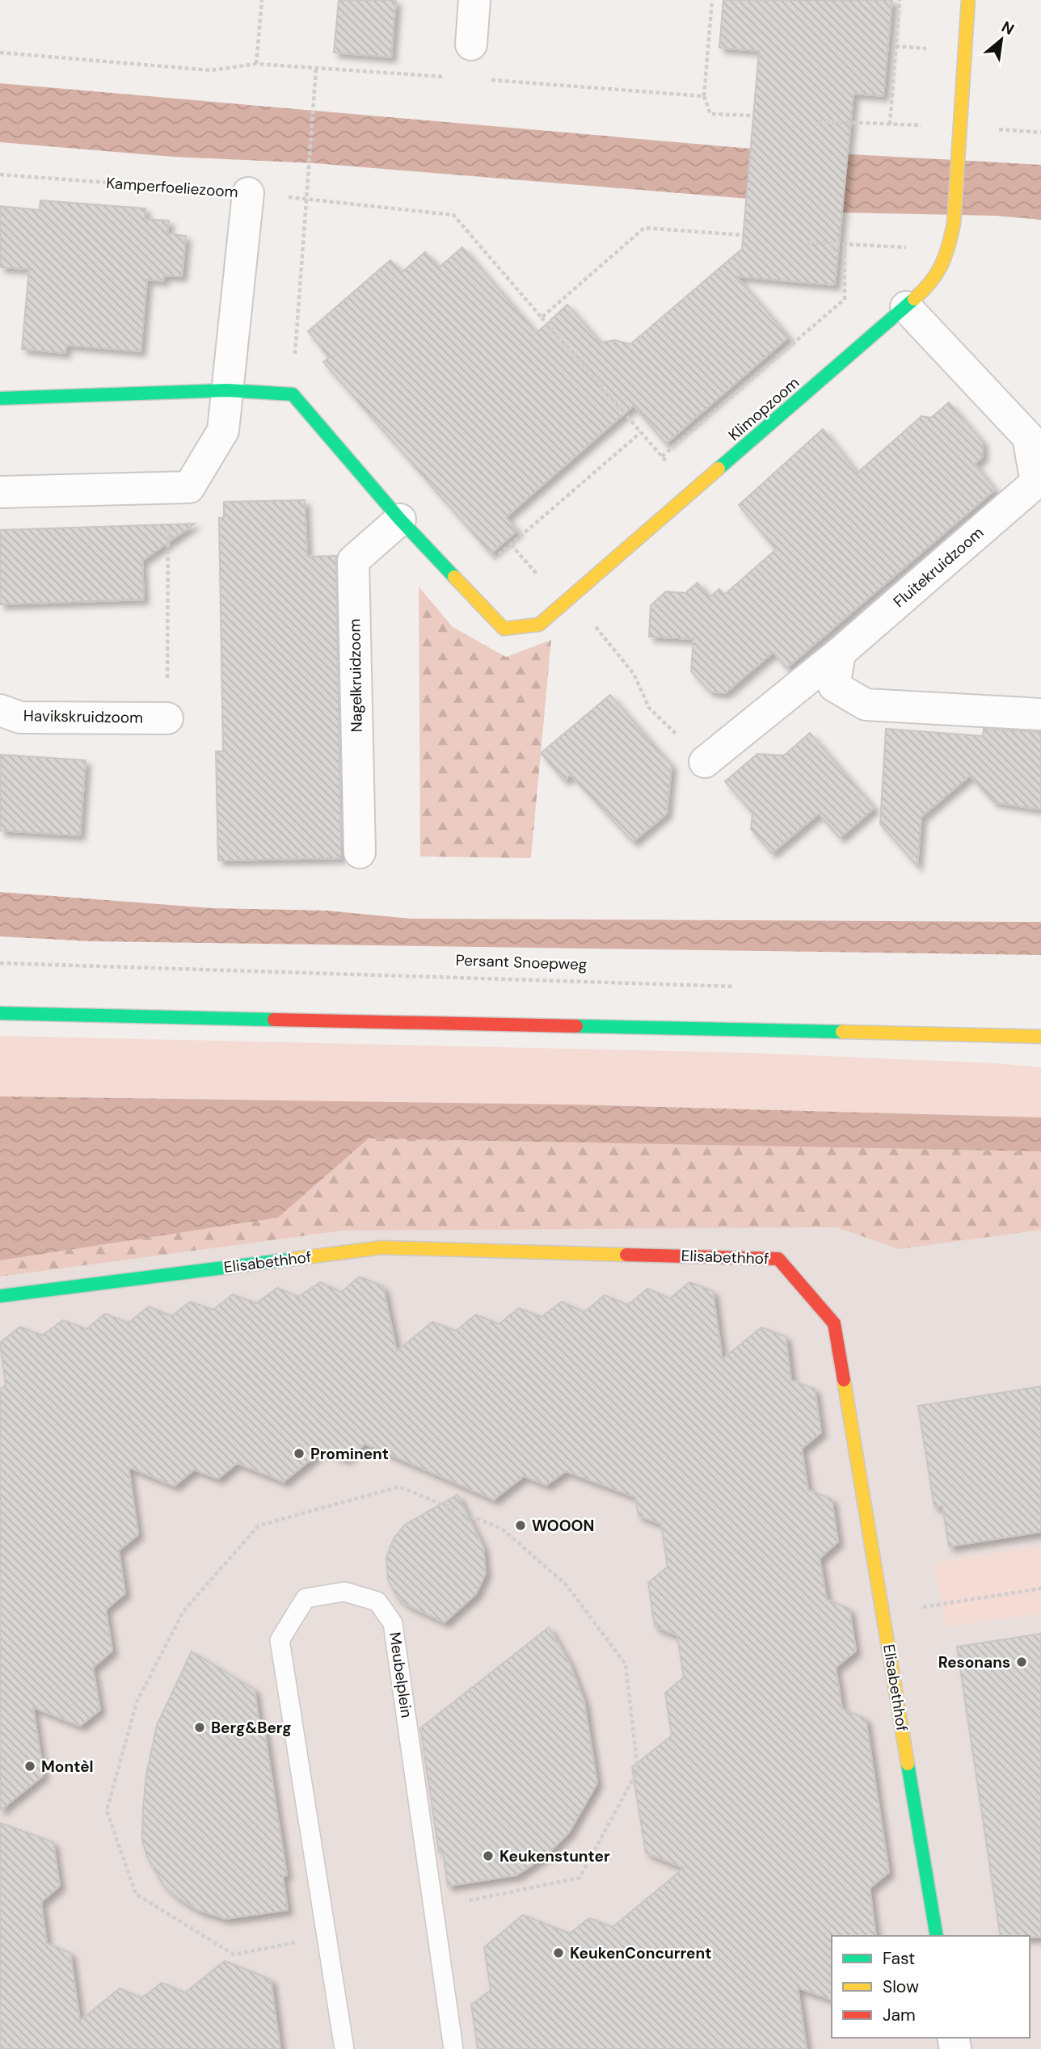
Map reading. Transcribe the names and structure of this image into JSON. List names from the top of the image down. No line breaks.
{"streets":{"street":["Kamperfoeliezoom","Klimopzoom","Fluitekruidzoom","Nagelkruidzoom","Havikskruidzoom","Elisabethhof"],"lane":["Meubelplein"],"path":["Persant Snoepweg"]},"crossings":[["Klimopzoom","Fluitekruidzoom"],["Klimopzoom","Nagelkruidzoom"]],"places":["Prominent","WOOON","Resonans","Berg&Berg","Montèl","Keukenstunter","KeukenConcurrent"],"legend":["Fast","Slow","Jam"],"north":"top right"}
